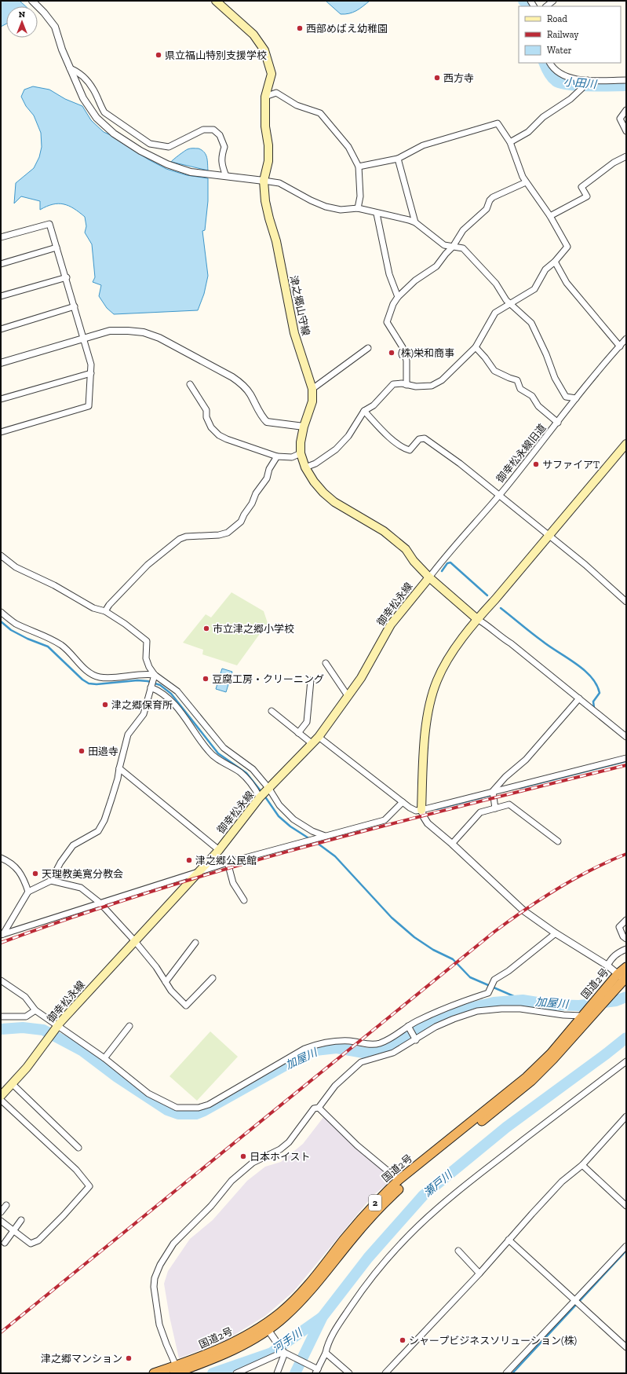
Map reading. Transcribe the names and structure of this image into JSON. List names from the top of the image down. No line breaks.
{"streets":{"highway":["国道2号","2"],"main road":["津之郷山守線","御幸松永線"],"street":["御幸松永線旧道"]},"crossings":[["津之郷山守線","御幸松永線旧道"],["津之郷山守線","御幸松永線"],["御幸松永線旧道","御幸松永線"]],"water":["小田川","加屋川","瀬戸川","河手川"],"places":["西部めばえ幼稚園","県立福山特別支援学校","西方寺","(株)栄和商事","サファイアT","市立津之郷小学校","豆腐工房・クリーニング","津之郷保育所","田邉寺","津之郷公民館","天理教美寛分教会","日本ホイスト","シャープビジネスソリューション(株)","津之郷マンション"],"legend":["Road","Railway","Water"],"north":"top"}
